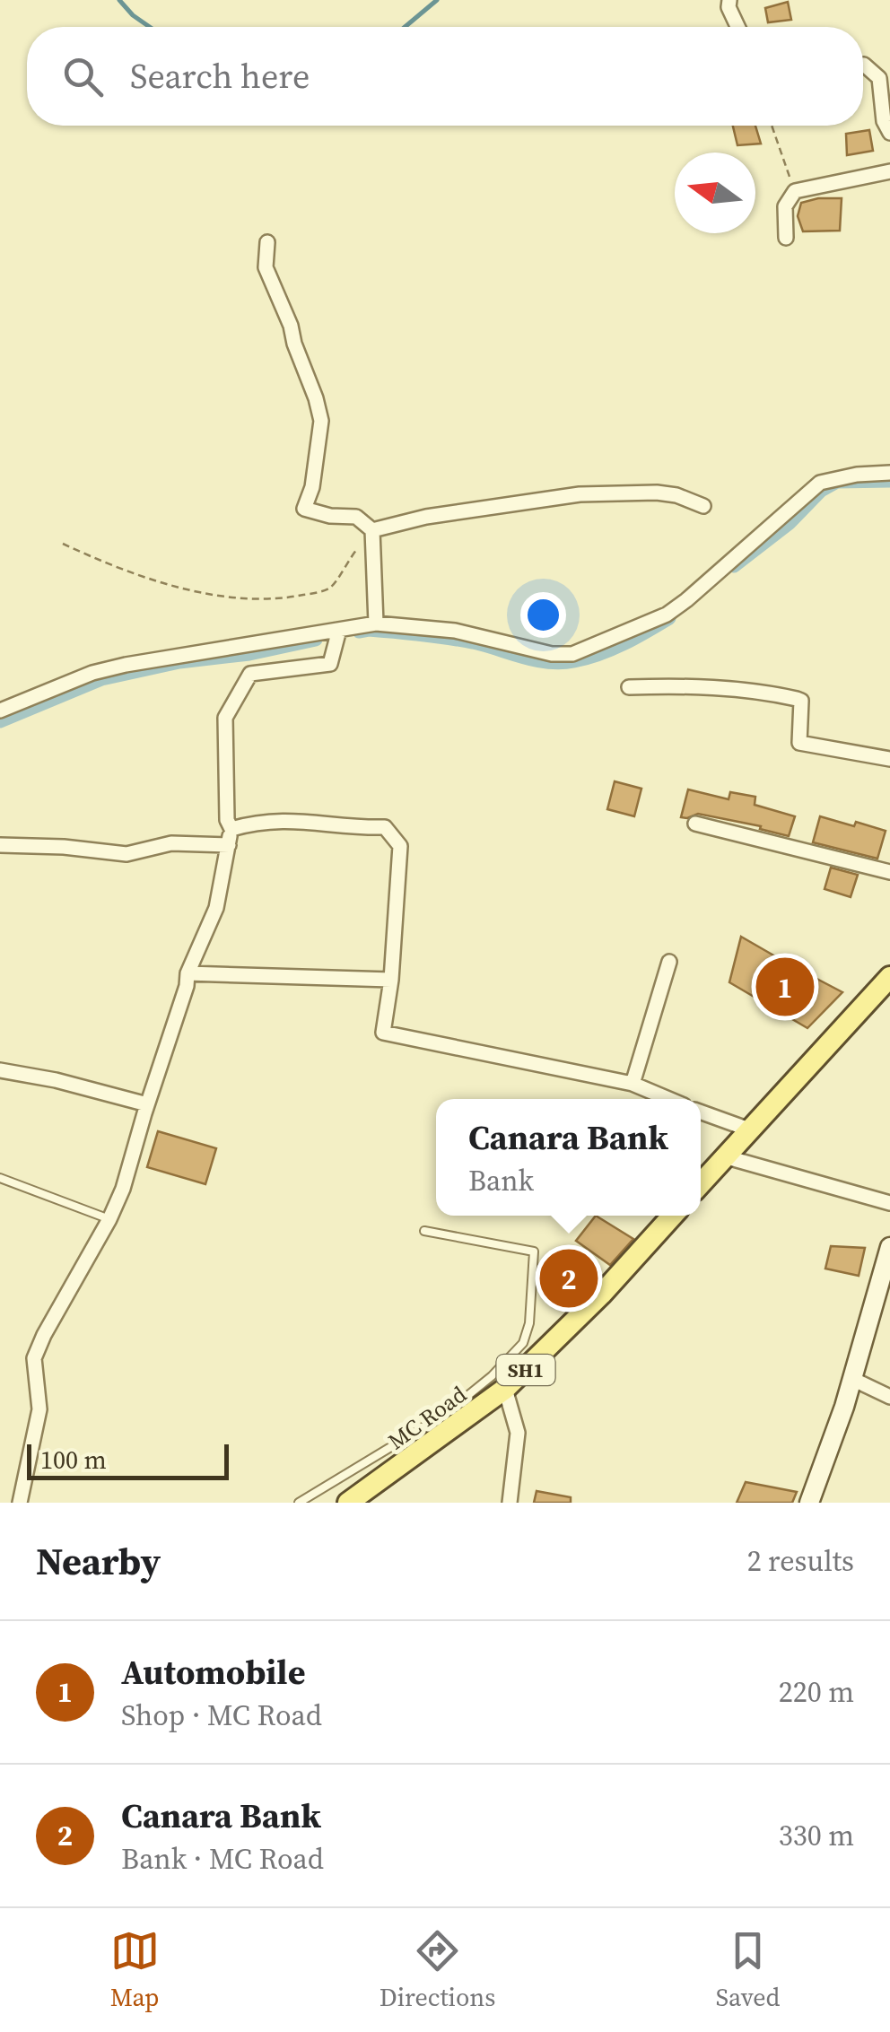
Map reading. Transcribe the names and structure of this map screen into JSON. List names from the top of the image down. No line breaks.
{"streets":{"main road":["SH1","MC Road"]},"scale_bar":"100 m","north":"left","page":{"search":"Search here","pins":["1","2"],"popup":["Canara Bank","Bank"],"scale":"100 m","heading":["Nearby","2 results"],"list":[{"mark":"1","name":"Automobile","note":"Shop · MC Road","value":"220 m"},{"mark":"2","name":"Canara Bank","note":"Bank · MC Road","value":"330 m"}],"nav":["Map","Directions","Saved"]}}
